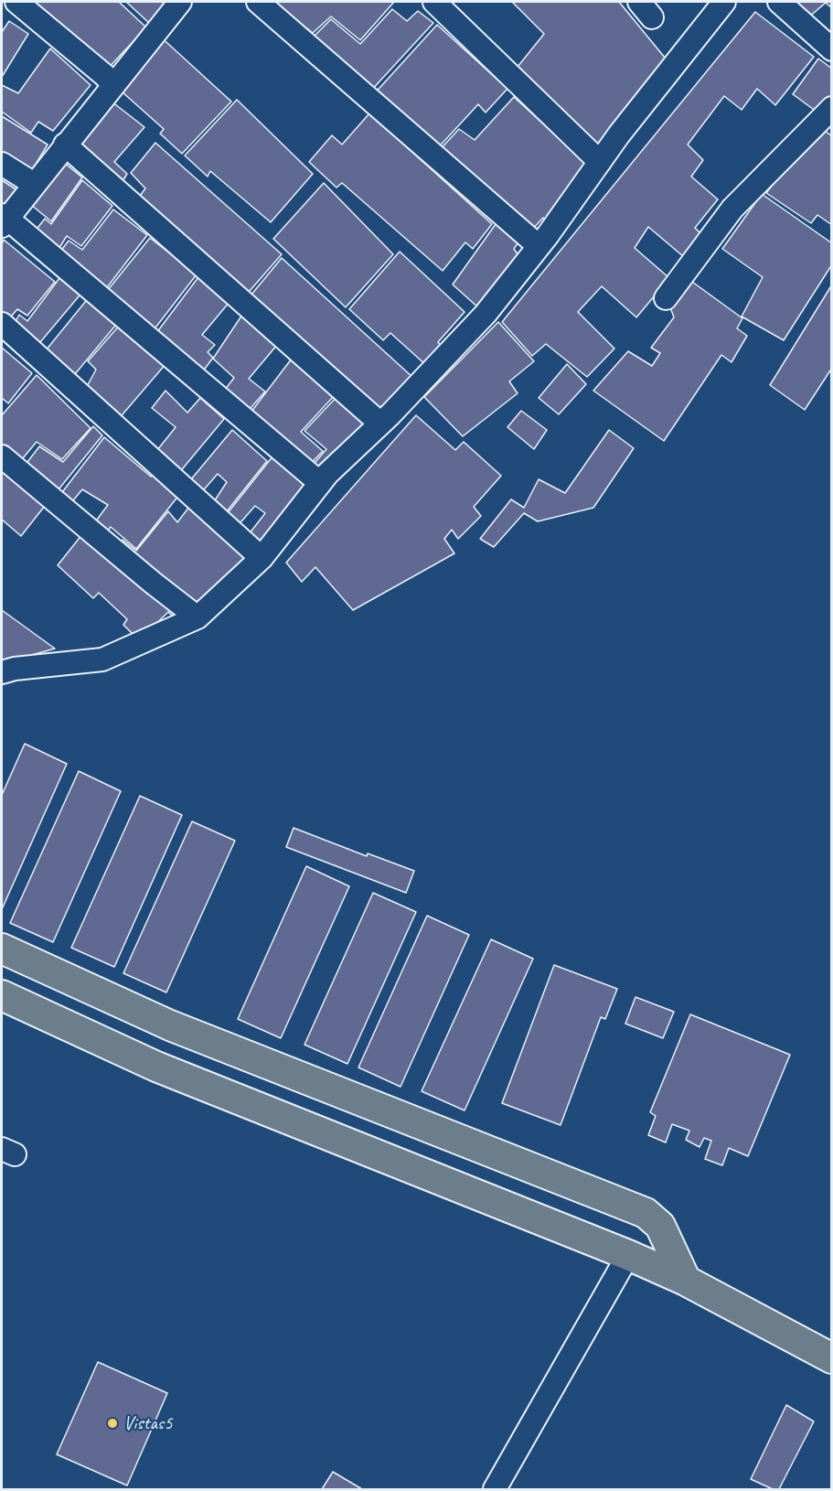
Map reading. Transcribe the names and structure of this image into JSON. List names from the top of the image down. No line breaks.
{"places":["Vistas5"]}
